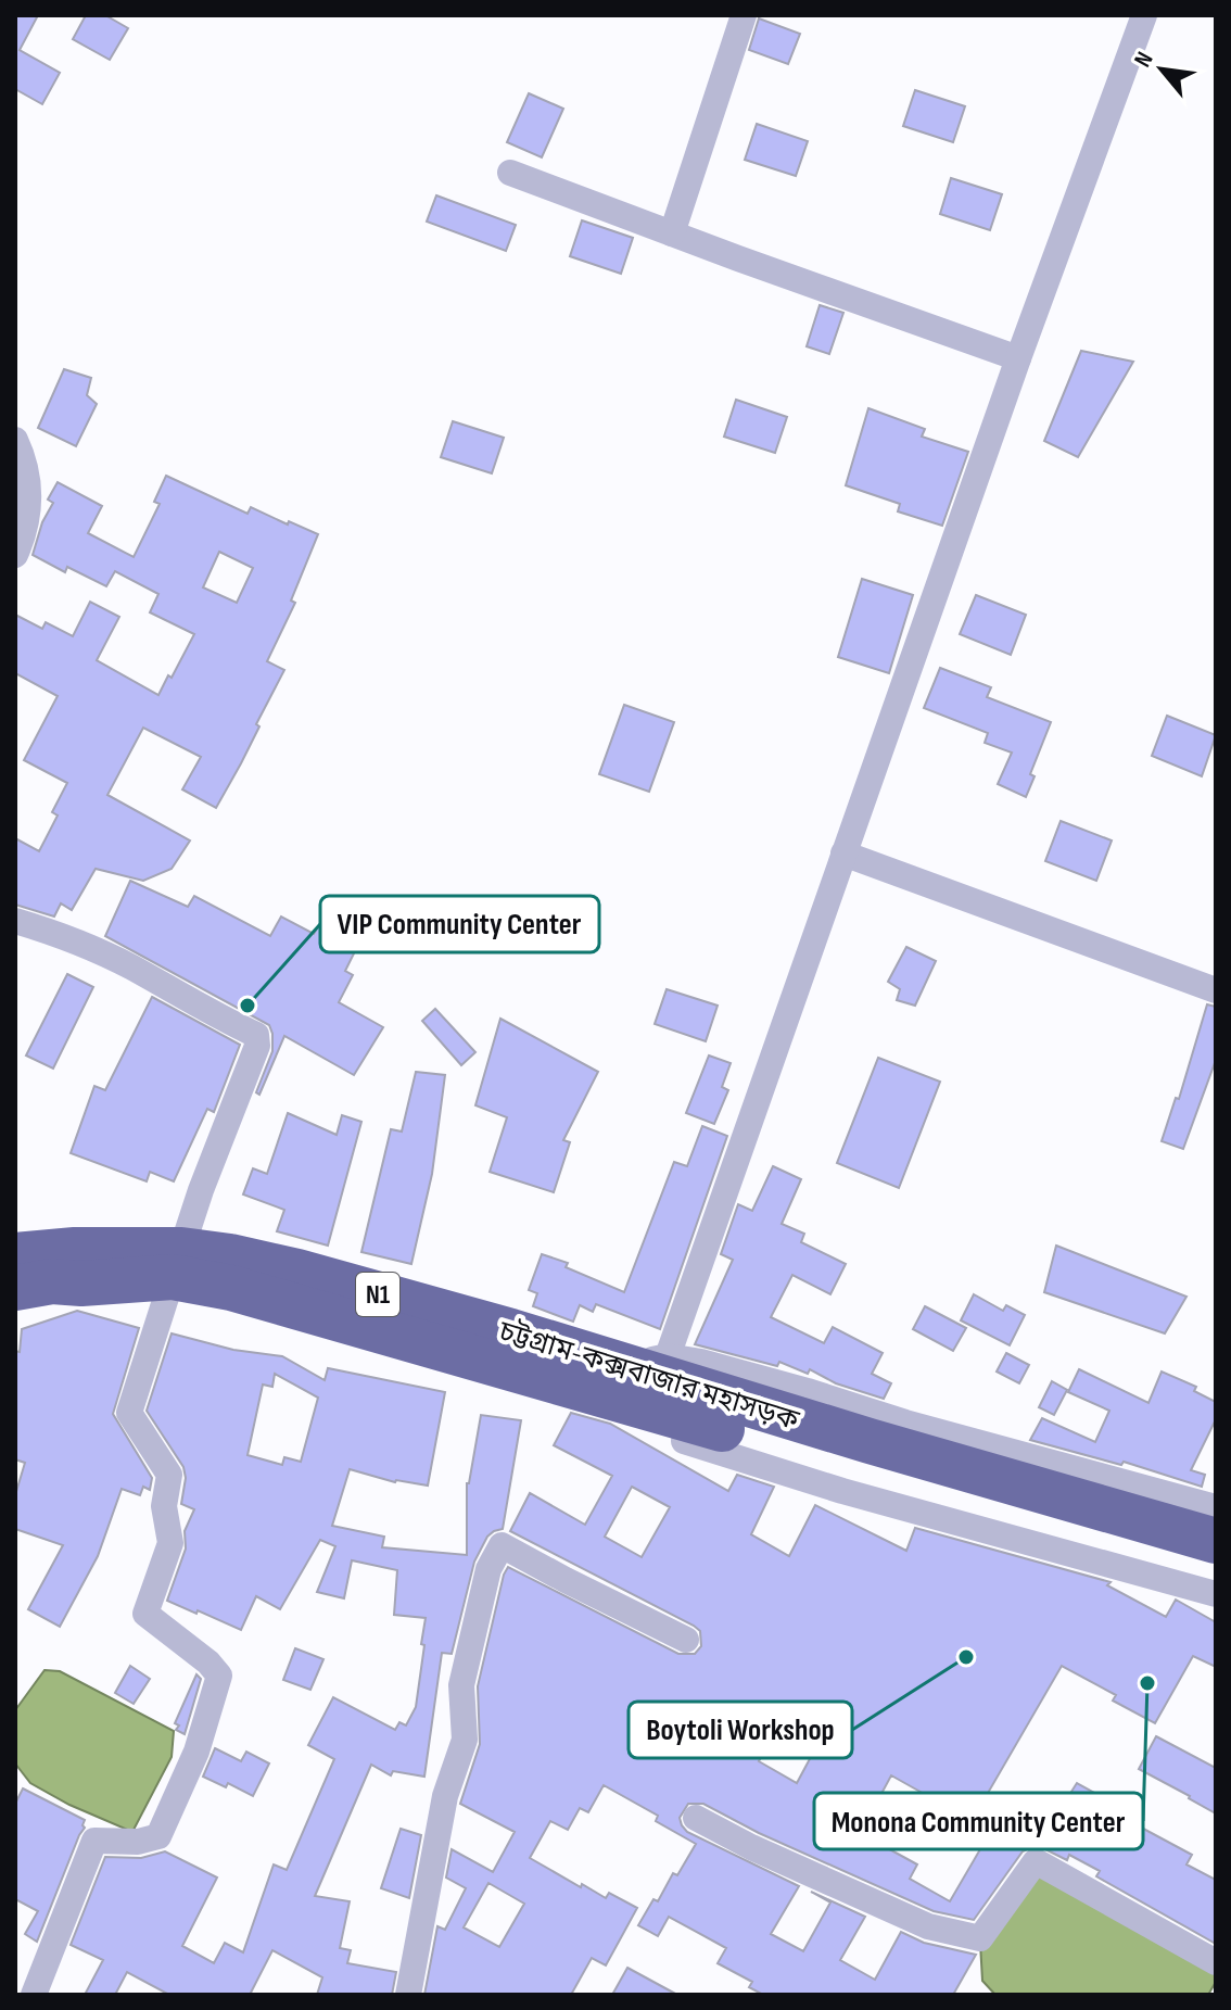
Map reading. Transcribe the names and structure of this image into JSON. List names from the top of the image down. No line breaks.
{"streets":{"highway":["N1","চট্টগ্রাম-কক্সবাজার মহাসড়ক"]},"crossings":[["N1","চট্টগ্রাম-কক্সবাজার মহাসড়ক"]],"places":["VIP Community Center","Boytoli Workshop","Monona Community Center"],"north":"top left"}
